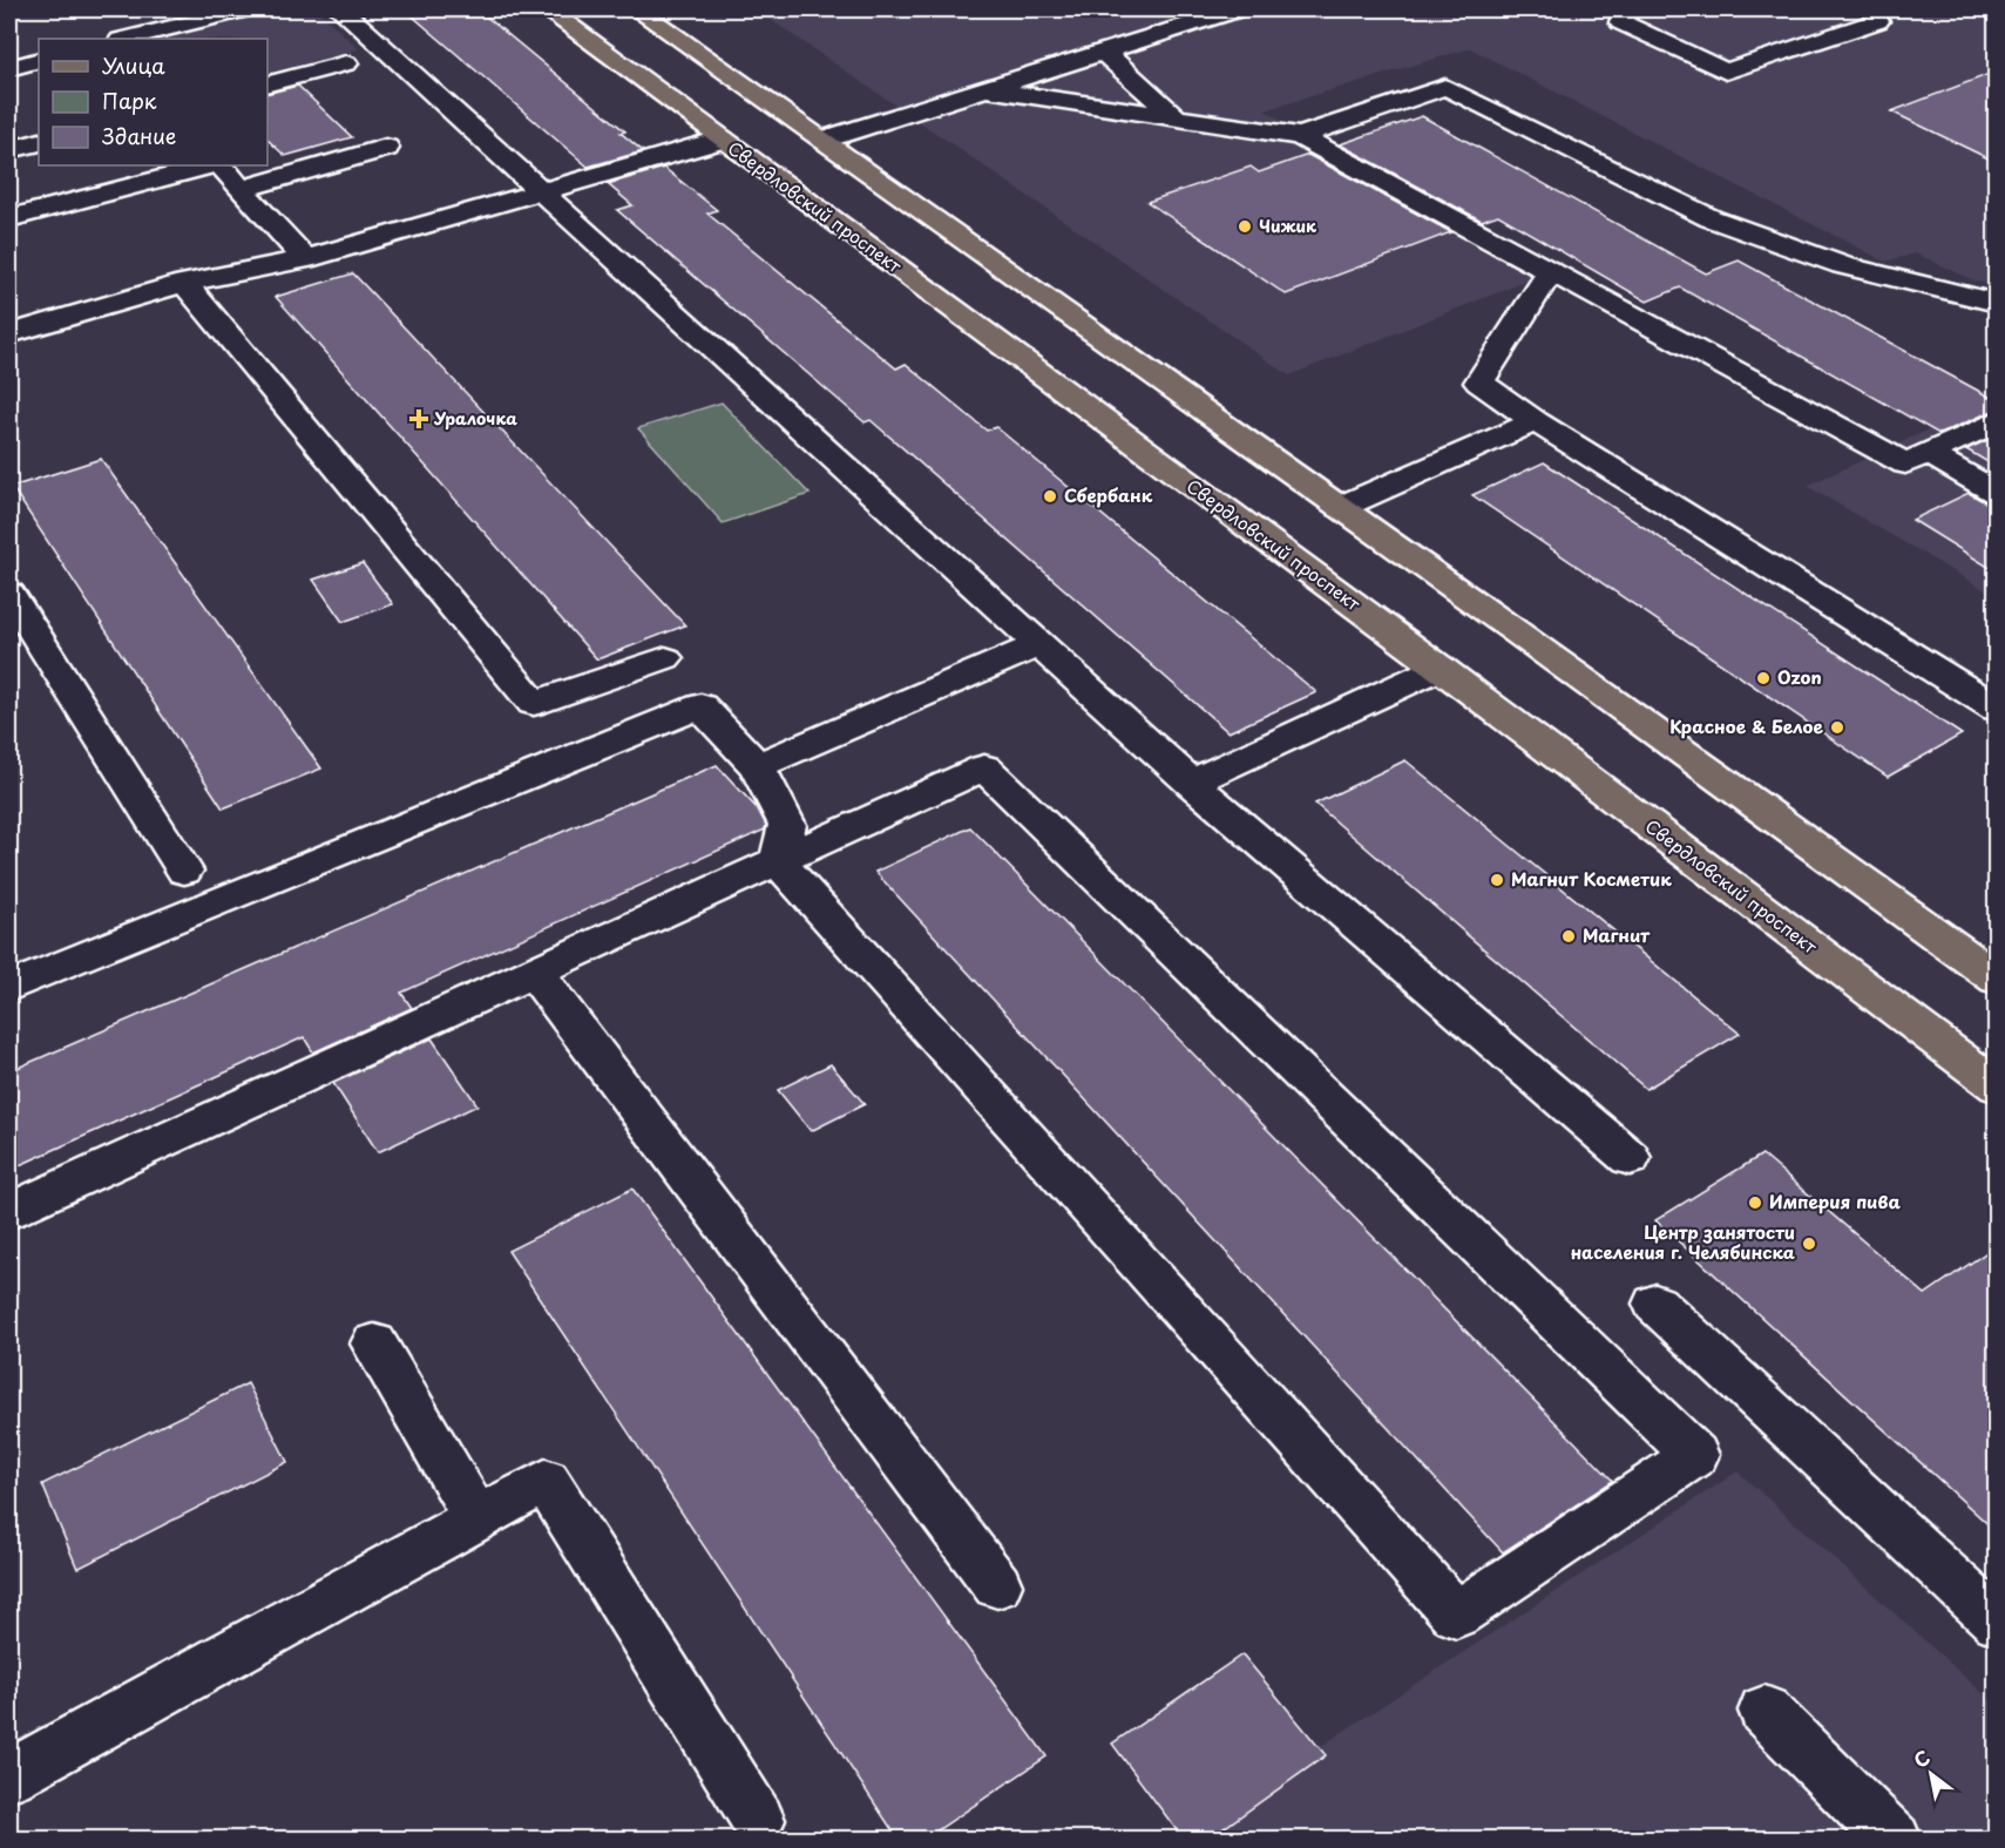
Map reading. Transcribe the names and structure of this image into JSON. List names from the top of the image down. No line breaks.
{"streets":{"main road":["Свердловский проспект"]},"places":{"other":["Чижик","Сбербанк","Ozon","Красное & Белое","Магнит Косметик","Магнит","Империя пива","Центр занятости населения г. Челябинска"],"health":["Уралочка"]},"legend":["Улица","Парк","Здание"],"north":"top left"}
